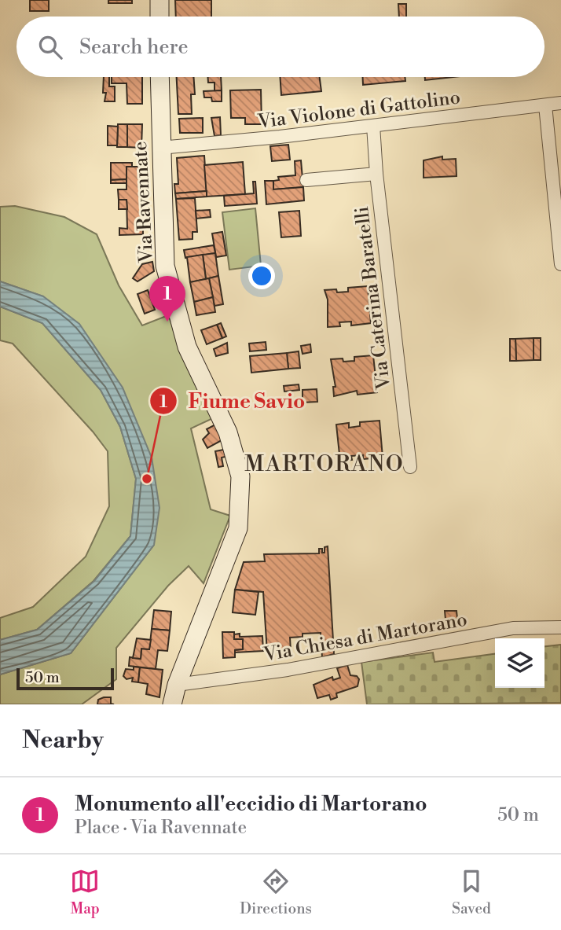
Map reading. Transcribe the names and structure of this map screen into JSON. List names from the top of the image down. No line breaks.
{"streets":{"main road":["Via Ravennate"],"street":["Via Violone di Gattolino","Via Caterina Baratelli","Via Chiesa di Martorano"]},"crossings":[["Via Violone di Gattolino","Via Ravennate"],["Via Violone di Gattolino","Via Caterina Baratelli"],["Via Ravennate","Via Chiesa di Martorano"]],"districts":["MARTORANO"],"places":["Fiume Savio"],"scale_bar":"50 m","page":{"search":"Search here","pins":"1","scale":"50 m","heading":"Nearby","list":[{"mark":"1","name":"Monumento all'eccidio di Martorano","note":"Place · Via Ravennate","value":"50 m"}],"nav":["Map","Directions","Saved"]}}
